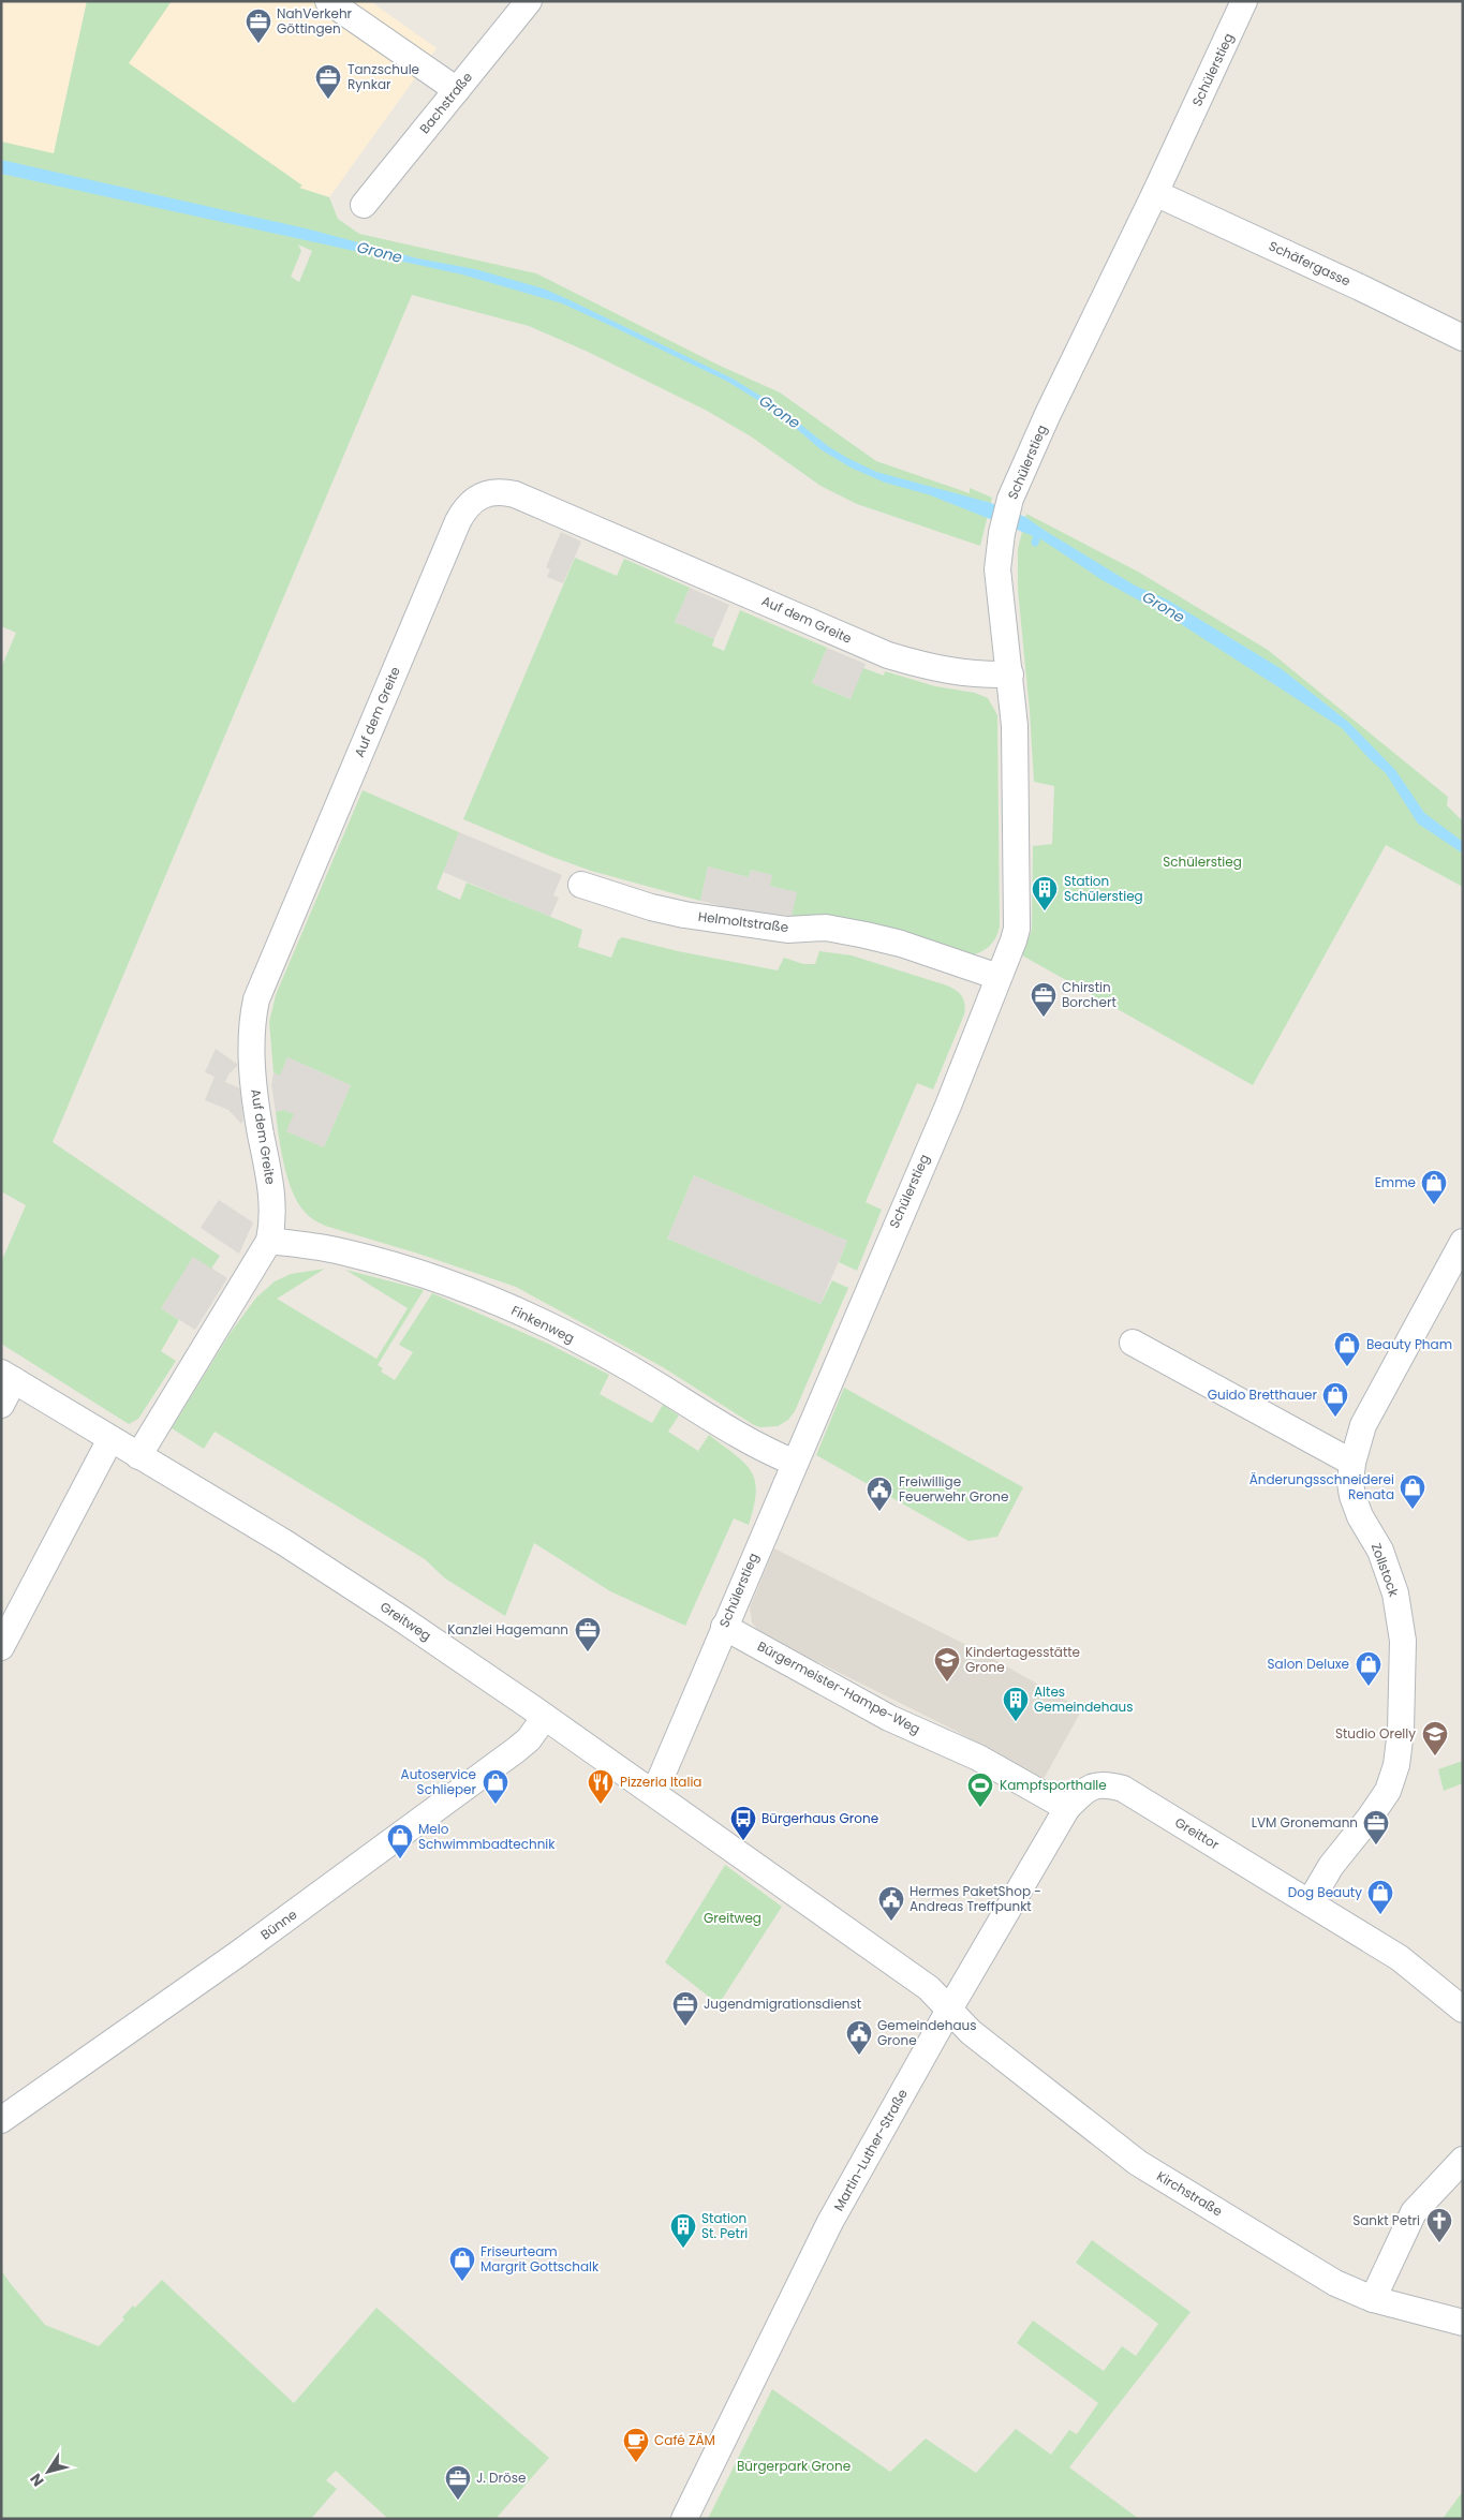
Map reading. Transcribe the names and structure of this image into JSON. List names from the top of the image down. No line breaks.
{"streets":{"street":["Schülerstieg","Bachstraße","Schäfergasse","Auf dem Greite","Helmoltstraße","Finkenweg","Zollstock","Greitweg","Bürgermeister-Hampe-Weg","Greittor","Bünne","Martin-Luther-Straße","Kirchstraße"]},"crossings":[["Schülerstieg","Schäfergasse"],["Schülerstieg","Auf dem Greite"],["Schülerstieg","Helmoltstraße"],["Schülerstieg","Finkenweg"],["Schülerstieg","Greitweg"],["Schülerstieg","Bürgermeister-Hampe-Weg"],["Auf dem Greite","Finkenweg"],["Auf dem Greite","Greitweg"],["Zollstock","Greittor"],["Greitweg","Bünne"],["Greitweg","Martin-Luther-Straße"],["Greitweg","Kirchstraße"],["Bürgermeister-Hampe-Weg","Greittor"],["Bürgermeister-Hampe-Weg","Martin-Luther-Straße"],["Greittor","Martin-Luther-Straße"],["Martin-Luther-Straße","Kirchstraße"]],"water":["Grone"],"parks":["Schülerstieg","Greitweg","Bürgerpark Grone"],"places":{"office":["NahVerkehr Göttingen","Tanzschule Rynkar","Chirstin Borchert","Kanzlei Hagemann","LVM Gronemann","Jugendmigrationsdienst","J. Dröse"],"building":["Station Schülerstieg","Altes Gemeindehaus","Station St. Petri"],"shop":["Emme","Beauty Pham","Guido Bretthauer","Änderungsschneiderei Renata","Salon Deluxe","Autoservice Schlieper","Melo Schwimmbadtechnik","Dog Beauty","Friseurteam Margrit Gottschalk"],"public building":["Freiwillige Feuerwehr Grone","Hermes PaketShop - Andreas Treffpunkt","Gemeindehaus Grone"],"school or university":["Kindertagesstätte Grone","Studio Orelly"],"restaurant":["Pizzeria Italia"],"sports":["Kampfsporthalle"],"bus stop":["Bürgerhaus Grone"],"church":["Sankt Petri"],"cafe":["Café ZÄM"]},"north":"bottom left"}
